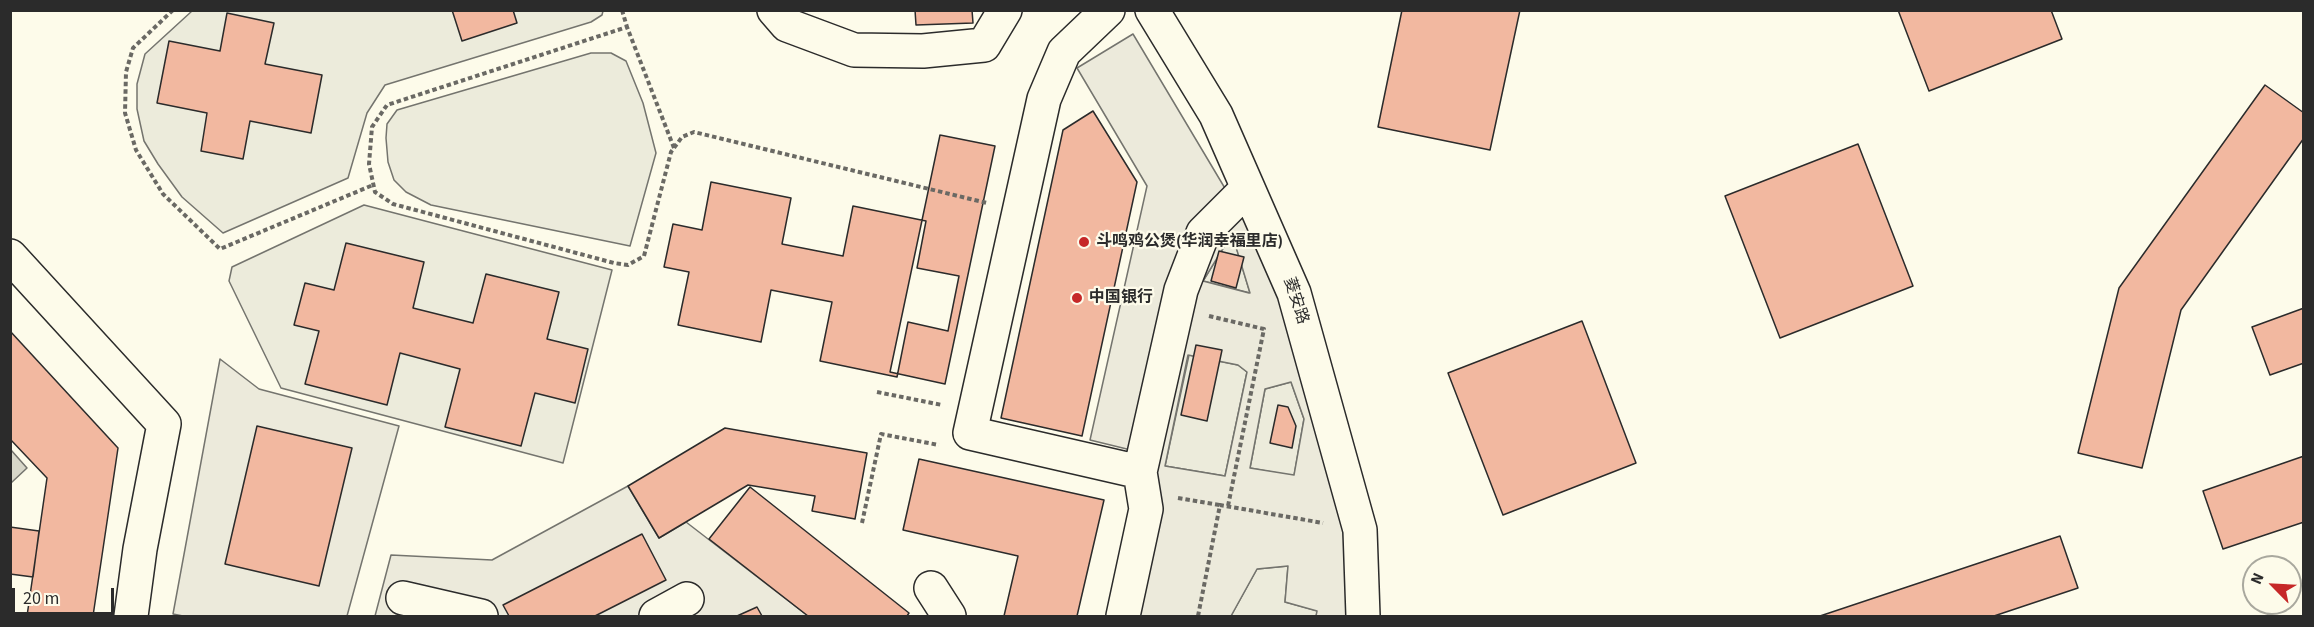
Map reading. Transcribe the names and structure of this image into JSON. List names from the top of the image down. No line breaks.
{"streets":{"street":["菱安路"]},"places":["斗鸣鸡公煲(华润幸福里店)","中国银行"],"scale_bar":"20 m","north":"top left"}
